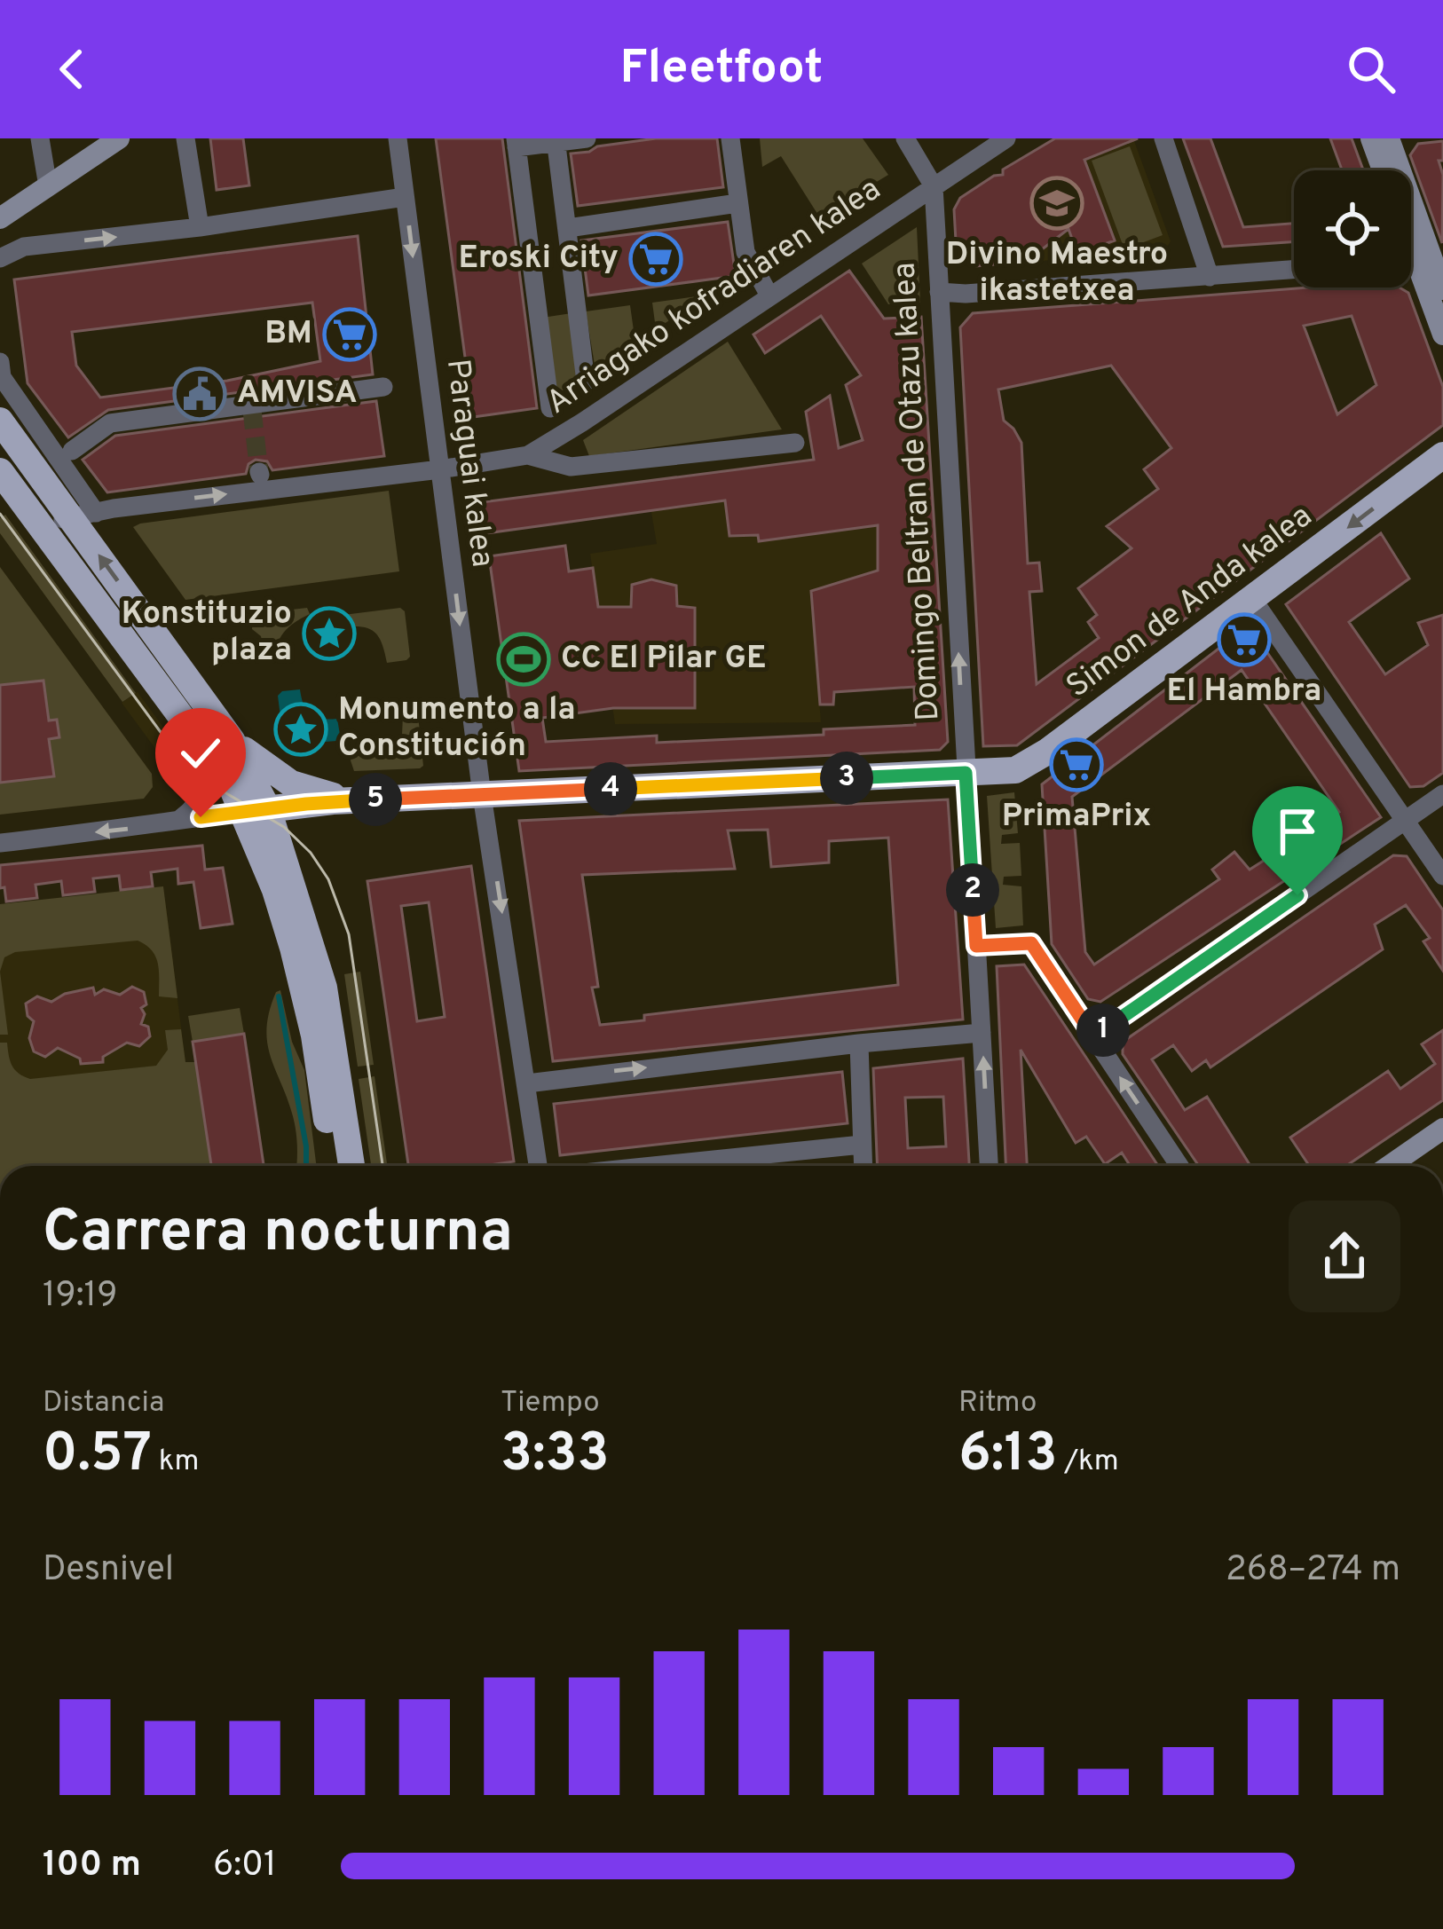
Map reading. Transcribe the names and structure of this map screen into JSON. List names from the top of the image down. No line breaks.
{"streets":{"main road":["Simon de Anda kalea"],"street":["Arriagako kofradiaren kalea","Paraguai kalea","Domingo Beltran de Otazu kalea"]},"crossings":[["Arriagako kofradiaren kalea","Paraguai kalea"],["Arriagako kofradiaren kalea","Domingo Beltran de Otazu kalea"],["Paraguai kalea","Simon de Anda kalea"],["Domingo Beltran de Otazu kalea","Simon de Anda kalea"]],"one_way":["Domingo Beltran de Otazu kalea"],"places":{"school or university":["Divino Maestro ikastetxea"],"supermarket":["Eroski City","BM","El Hambra","PrimaPrix"],"public building":["AMVISA"],"place":["Konstituzio plaza","Monumento a la Constitución"],"sports":["CC El Pilar GE"]},"page":{"header":"Fleetfoot","pins":["3","4","5","2","1"],"heading":["Carrera nocturna","19:19"],"stats":[["Distancia","0.57 km"],["Tiempo","3:33"],["Ritmo","6:13 /km"]],"chart":["Desnivel","268–274 m"],"list":[{"name":"100 m","note":"6:01"}]}}
